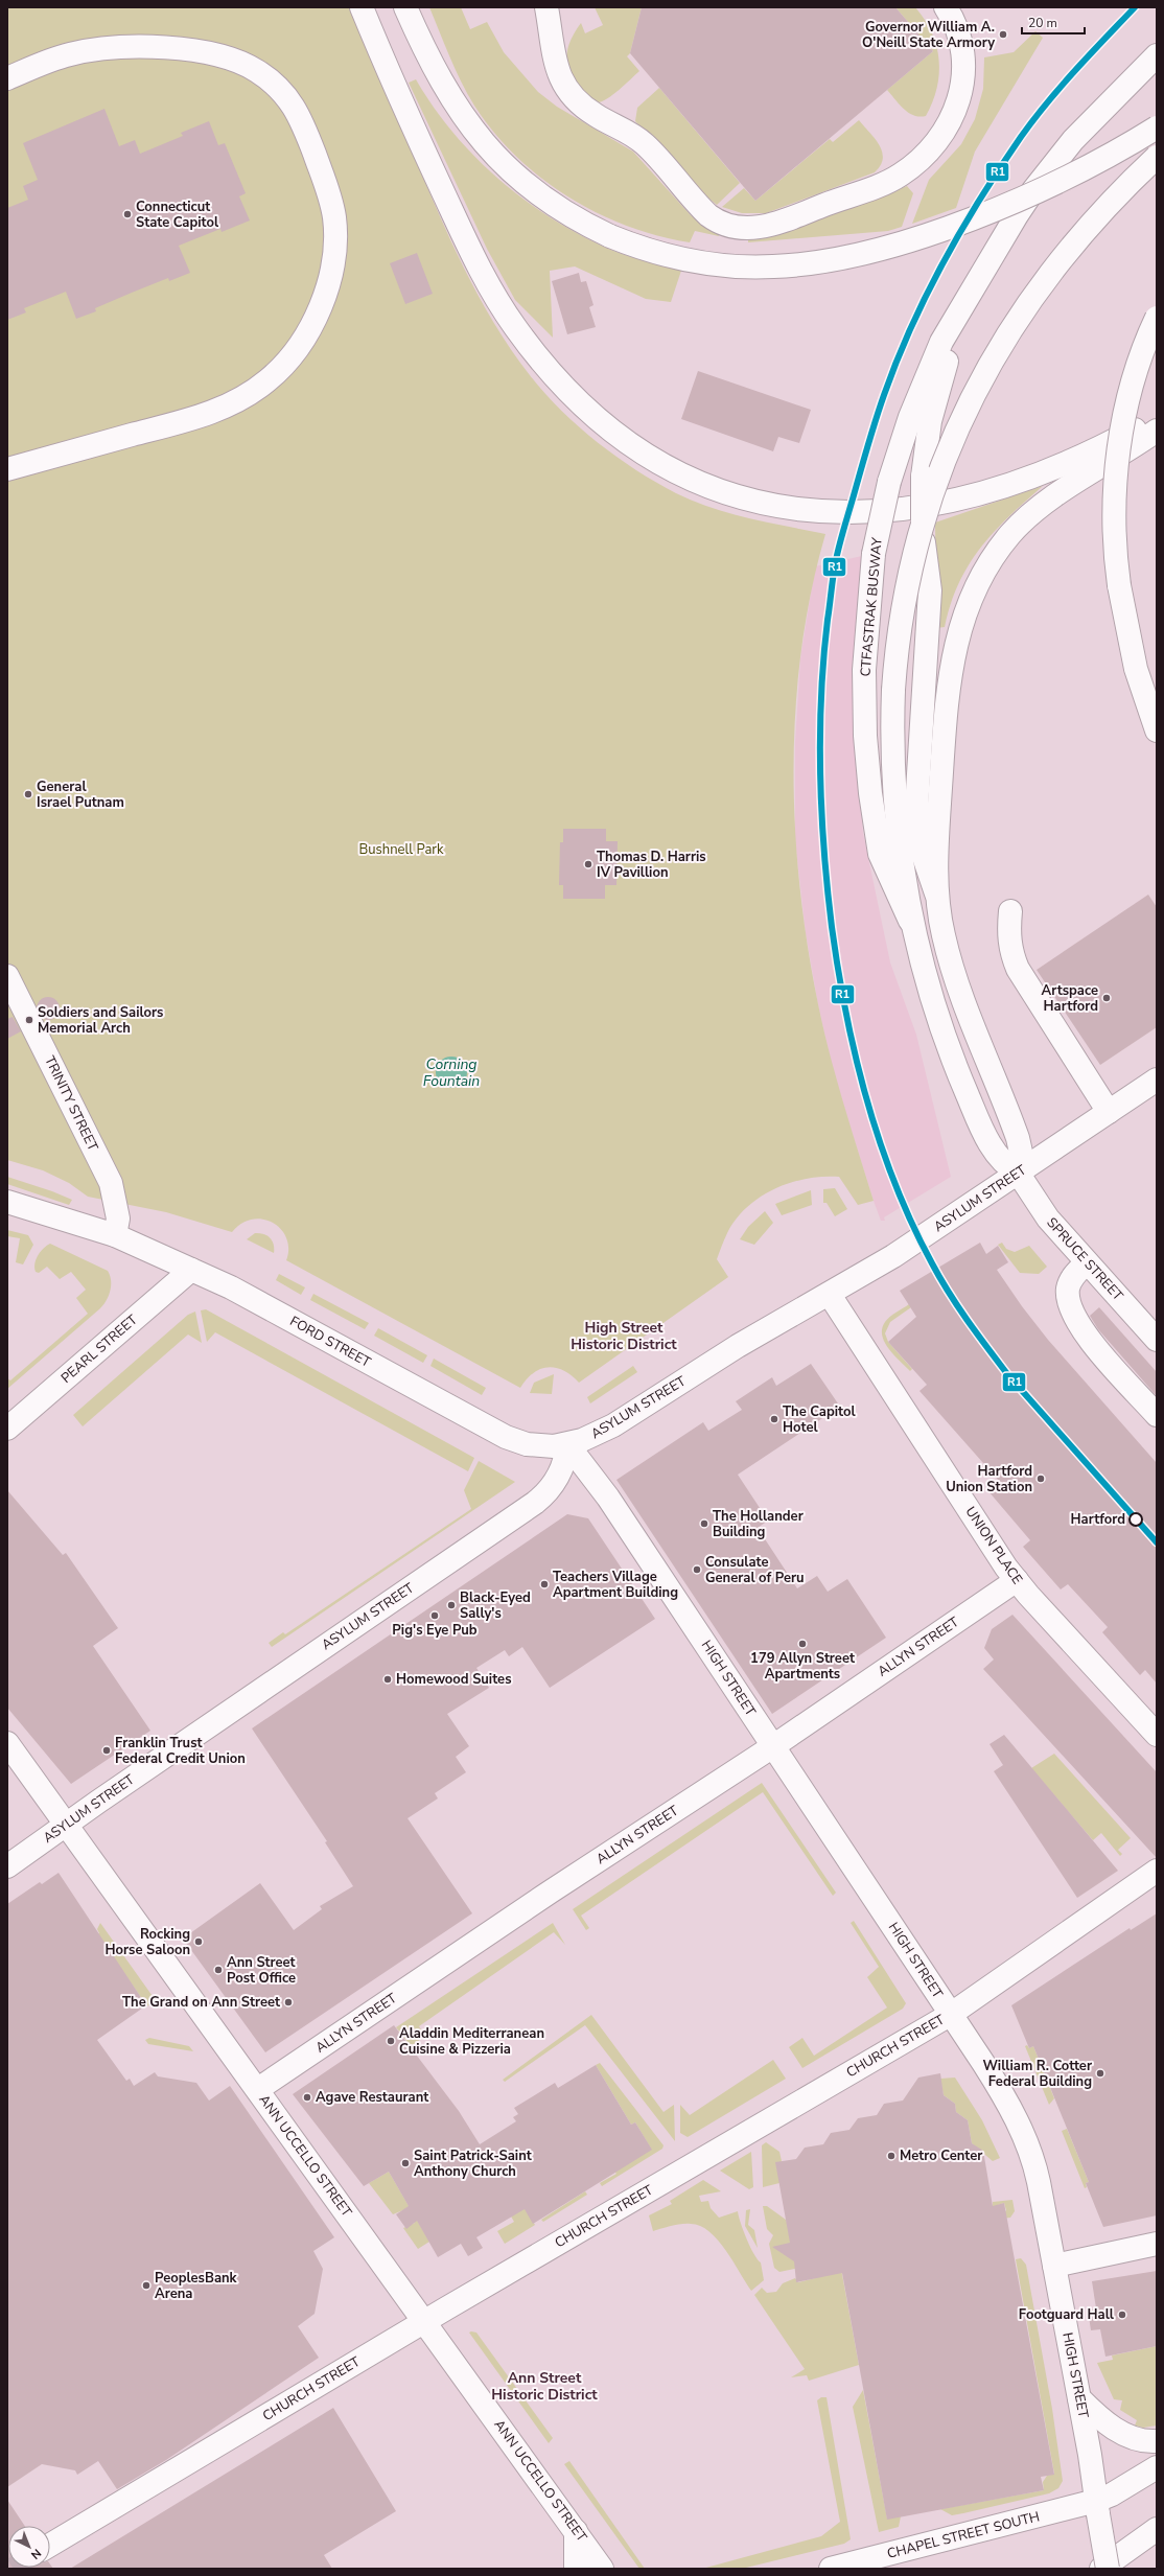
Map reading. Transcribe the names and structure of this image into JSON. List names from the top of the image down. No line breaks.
{"streets":{"main road":["CTFASTRAK BUSWAY","TRINITY STREET","ASYLUM STREET","SPRUCE STREET","FORD STREET","PEARL STREET","UNION PLACE","ALLYN STREET","HIGH STREET","CHURCH STREET","ANN UCCELLO STREET","CHAPEL STREET SOUTH"]},"crossings":[["CTFASTRAK BUSWAY","SPRUCE STREET"],["TRINITY STREET","FORD STREET"],["ASYLUM STREET","SPRUCE STREET"],["ASYLUM STREET","FORD STREET"],["ASYLUM STREET","UNION PLACE"],["ASYLUM STREET","HIGH STREET"],["ASYLUM STREET","ANN UCCELLO STREET"],["FORD STREET","PEARL STREET"],["FORD STREET","HIGH STREET"],["UNION PLACE","ALLYN STREET"],["ALLYN STREET","HIGH STREET"],["ALLYN STREET","ANN UCCELLO STREET"],["HIGH STREET","CHURCH STREET"],["HIGH STREET","CHAPEL STREET SOUTH"],["CHURCH STREET","ANN UCCELLO STREET"]],"districts":["High Street Historic District","Ann Street Historic District"],"water":["Corning Fountain"],"parks":["Bushnell Park"],"places":["Governor William A. O'Neill State Armory","Connecticut State Capitol","General Israel Putnam","Thomas D. Harris IV Pavillion","Artspace Hartford","Soldiers and Sailors Memorial Arch","The Capitol Hotel","Hartford Union Station","Hartford","The Hollander Building","Consulate General of Peru","Teachers Village Apartment Building","Black-Eyed Sally's","Pig's Eye Pub","179 Allyn Street Apartments","Homewood Suites","Franklin Trust Federal Credit Union","Rocking Horse Saloon","Ann Street Post Office","The Grand on Ann Street","Aladdin Mediterranean Cuisine & Pizzeria","William R. Cotter Federal Building","Agave Restaurant","Metro Center","Saint Patrick-Saint Anthony Church","PeoplesBank Arena","Footguard Hall"],"lines":["transit line R1"],"scale_bar":"20 m","north":"bottom right"}
